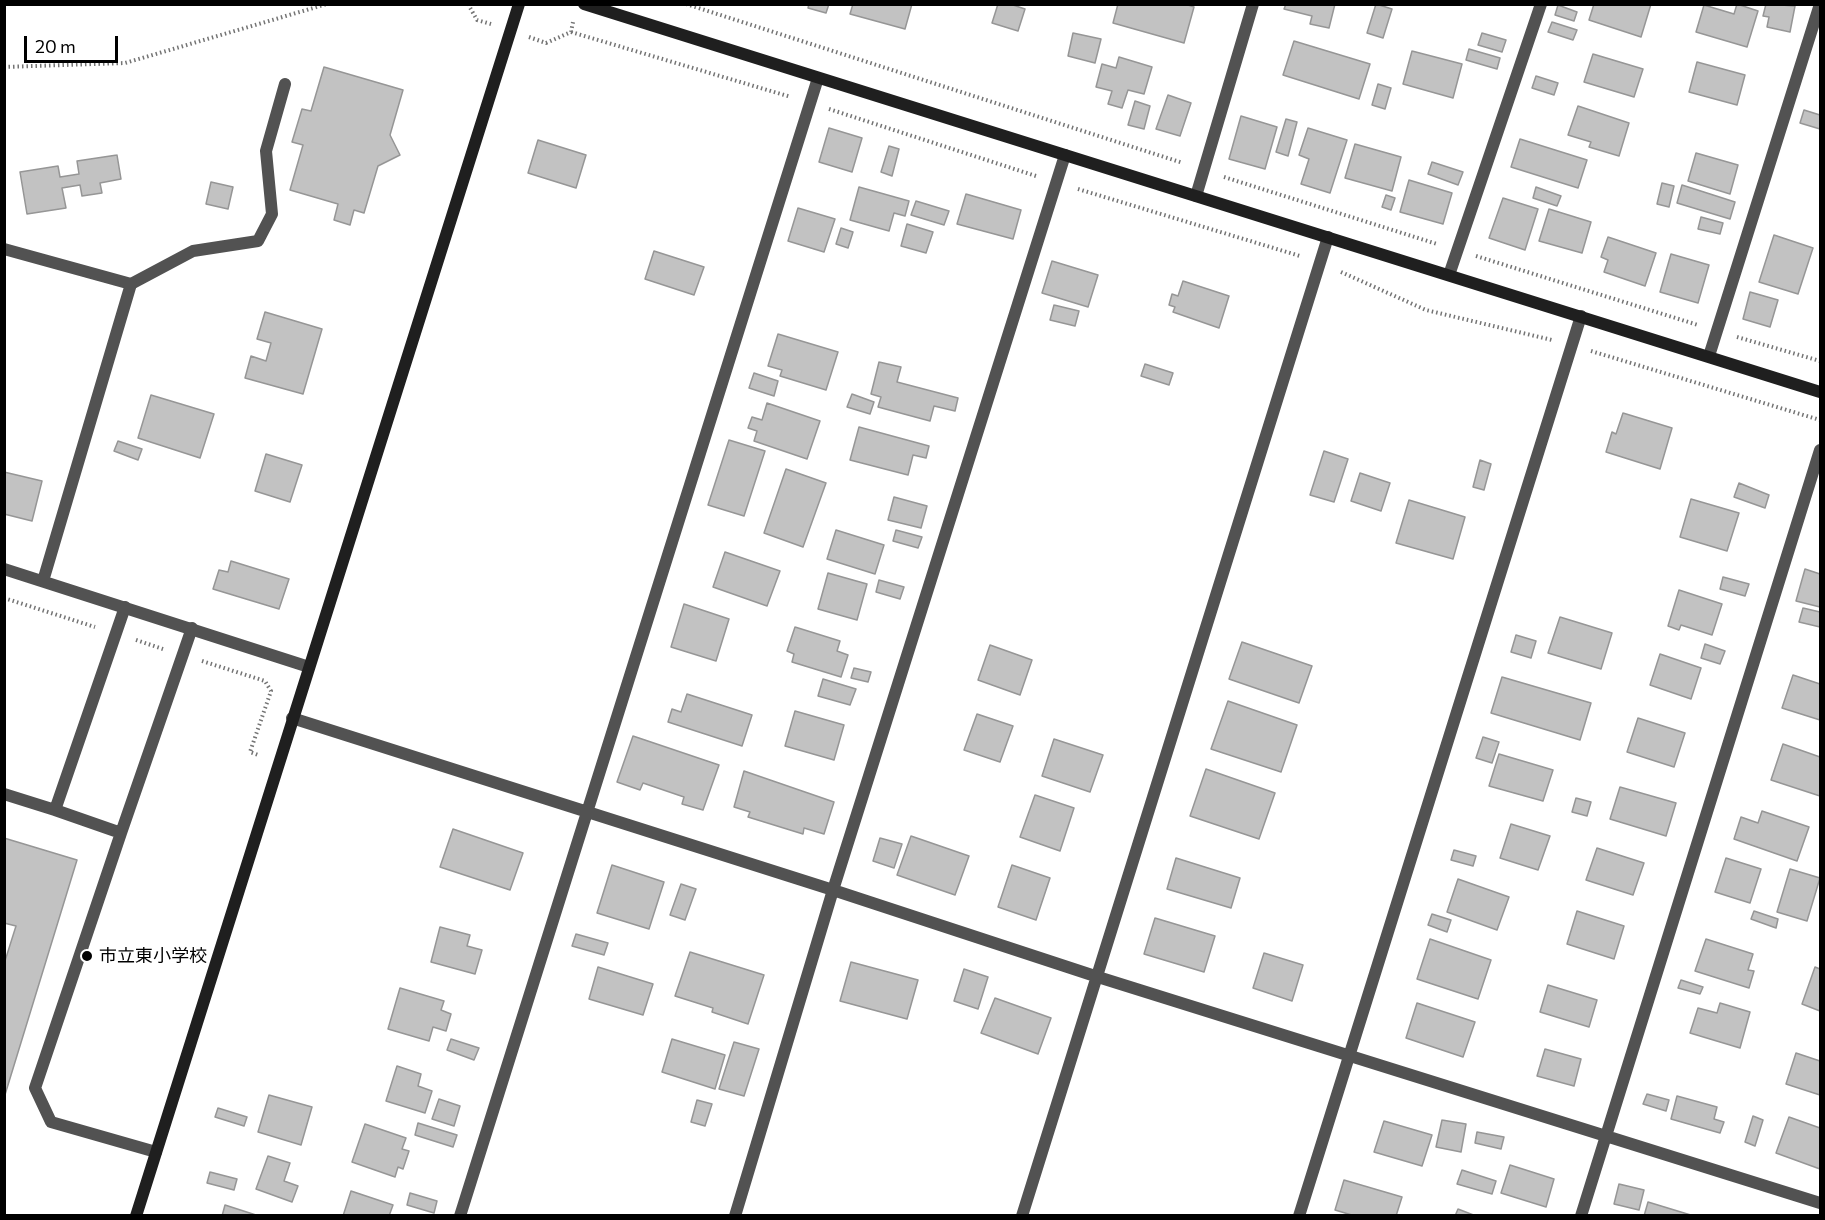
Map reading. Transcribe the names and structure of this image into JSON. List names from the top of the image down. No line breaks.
{"places":["市立東小学校"],"scale_bar":"20 m"}
